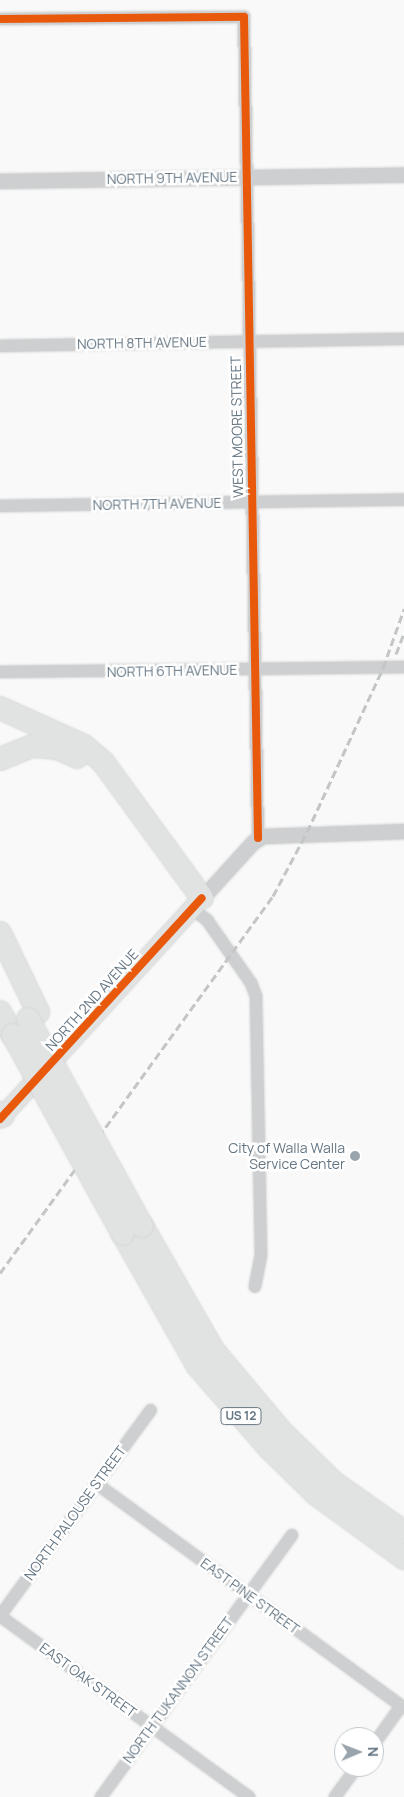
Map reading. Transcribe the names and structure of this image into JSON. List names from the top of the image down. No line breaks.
{"streets":{"highway":["US 12"],"main road":["NORTH 2ND AVENUE"],"street":["NORTH 9TH AVENUE","NORTH 8TH AVENUE","WEST MOORE STREET","NORTH 7TH AVENUE","NORTH 6TH AVENUE","NORTH PALOUSE STREET","EAST PINE STREET","EAST OAK STREET","NORTH TUKANNON STREET"]},"crossings":[["NORTH 9TH AVENUE","WEST MOORE STREET"],["NORTH 8TH AVENUE","WEST MOORE STREET"],["WEST MOORE STREET","NORTH 7TH AVENUE"],["WEST MOORE STREET","NORTH 6TH AVENUE"],["WEST MOORE STREET","NORTH 2ND AVENUE"],["NORTH PALOUSE STREET","EAST PINE STREET"],["NORTH PALOUSE STREET","EAST OAK STREET"],["EAST PINE STREET","NORTH TUKANNON STREET"],["EAST OAK STREET","NORTH TUKANNON STREET"]],"places":["City of Walla Walla Service Center"],"north":"right"}
